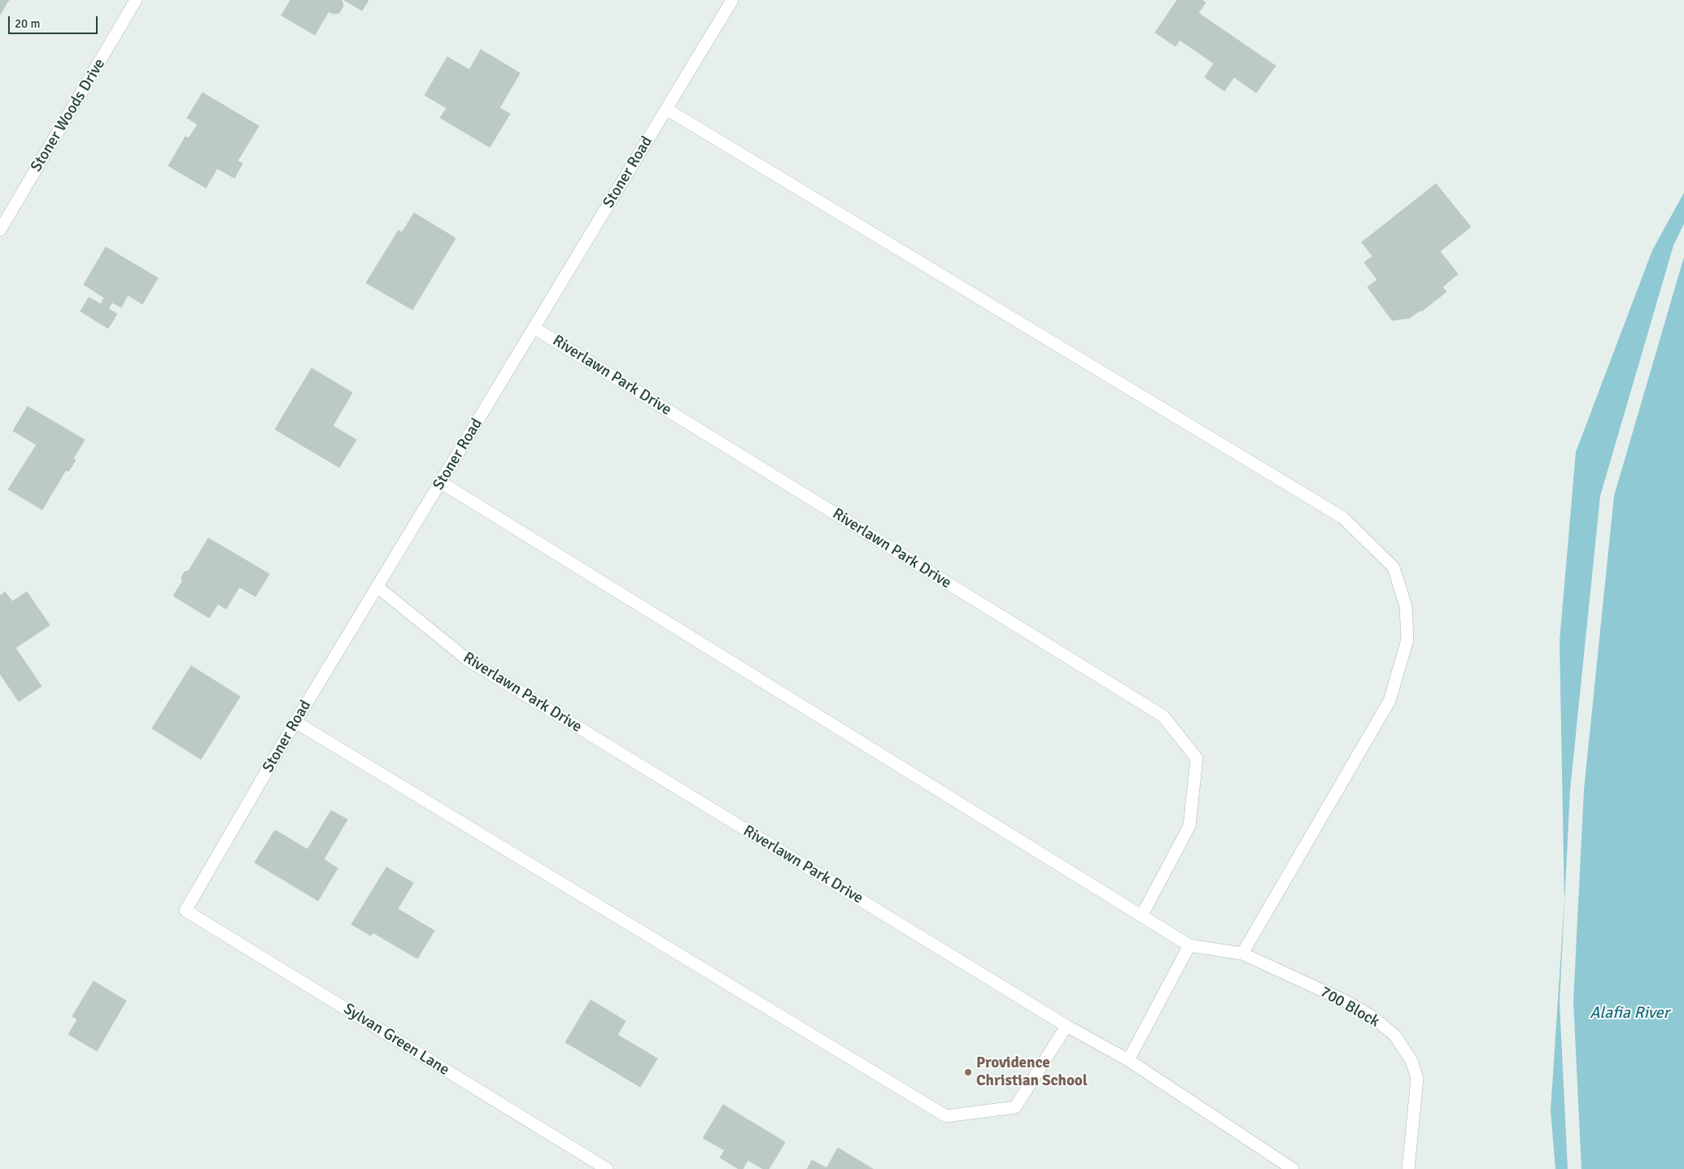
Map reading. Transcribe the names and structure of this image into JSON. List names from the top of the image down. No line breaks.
{"streets":{"street":["Stoner Woods Drive","Stoner Road","Riverlawn Park Drive","700 Block","Sylvan Green Lane"]},"crossings":[["Stoner Road","Riverlawn Park Drive"],["Stoner Road","Sylvan Green Lane"]],"water":["Alafia River"],"places":["Providence Christian School"],"scale_bar":"20 m"}
